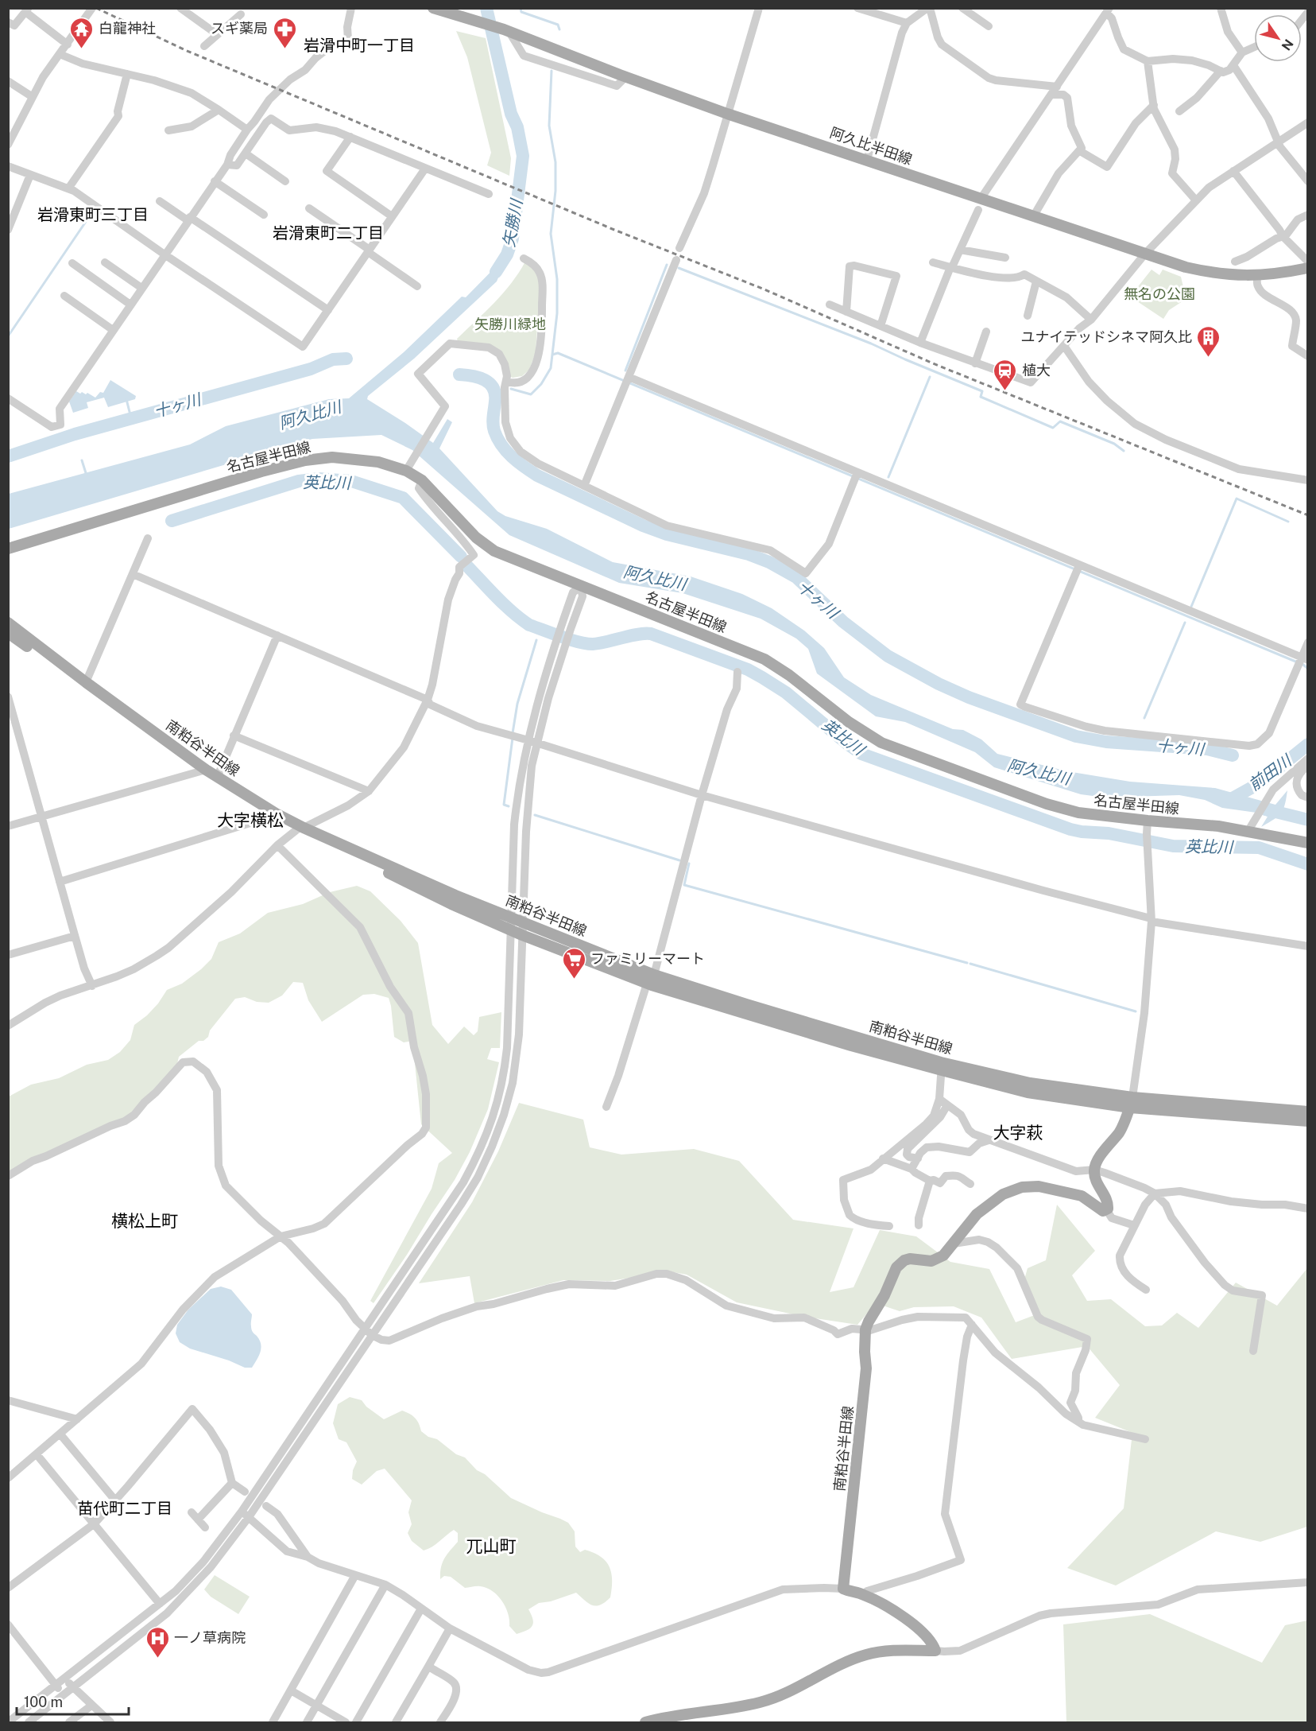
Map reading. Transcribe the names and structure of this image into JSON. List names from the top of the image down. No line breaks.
{"streets":{"main road":["阿久比半田線","名古屋半田線","南粕谷半田線"]},"districts":["岩滑中町一丁目","岩滑東町三丁目","岩滑東町二丁目","大字横松","大字萩","横松上町","苗代町二丁目","兀山町"],"water":["矢勝川","十ヶ川","阿久比川","英比川","前田川"],"parks":["無名の公園","矢勝川緑地"],"places":{"temple":["白龍神社"],"pharmacy":["スギ薬局"],"building":["ユナイテッドシネマ阿久比"],"station":["植大"],"supermarket":["ファミリーマート"],"hospital":["一ノ草病院"]},"scale_bar":"100 m","north":"bottom right"}
